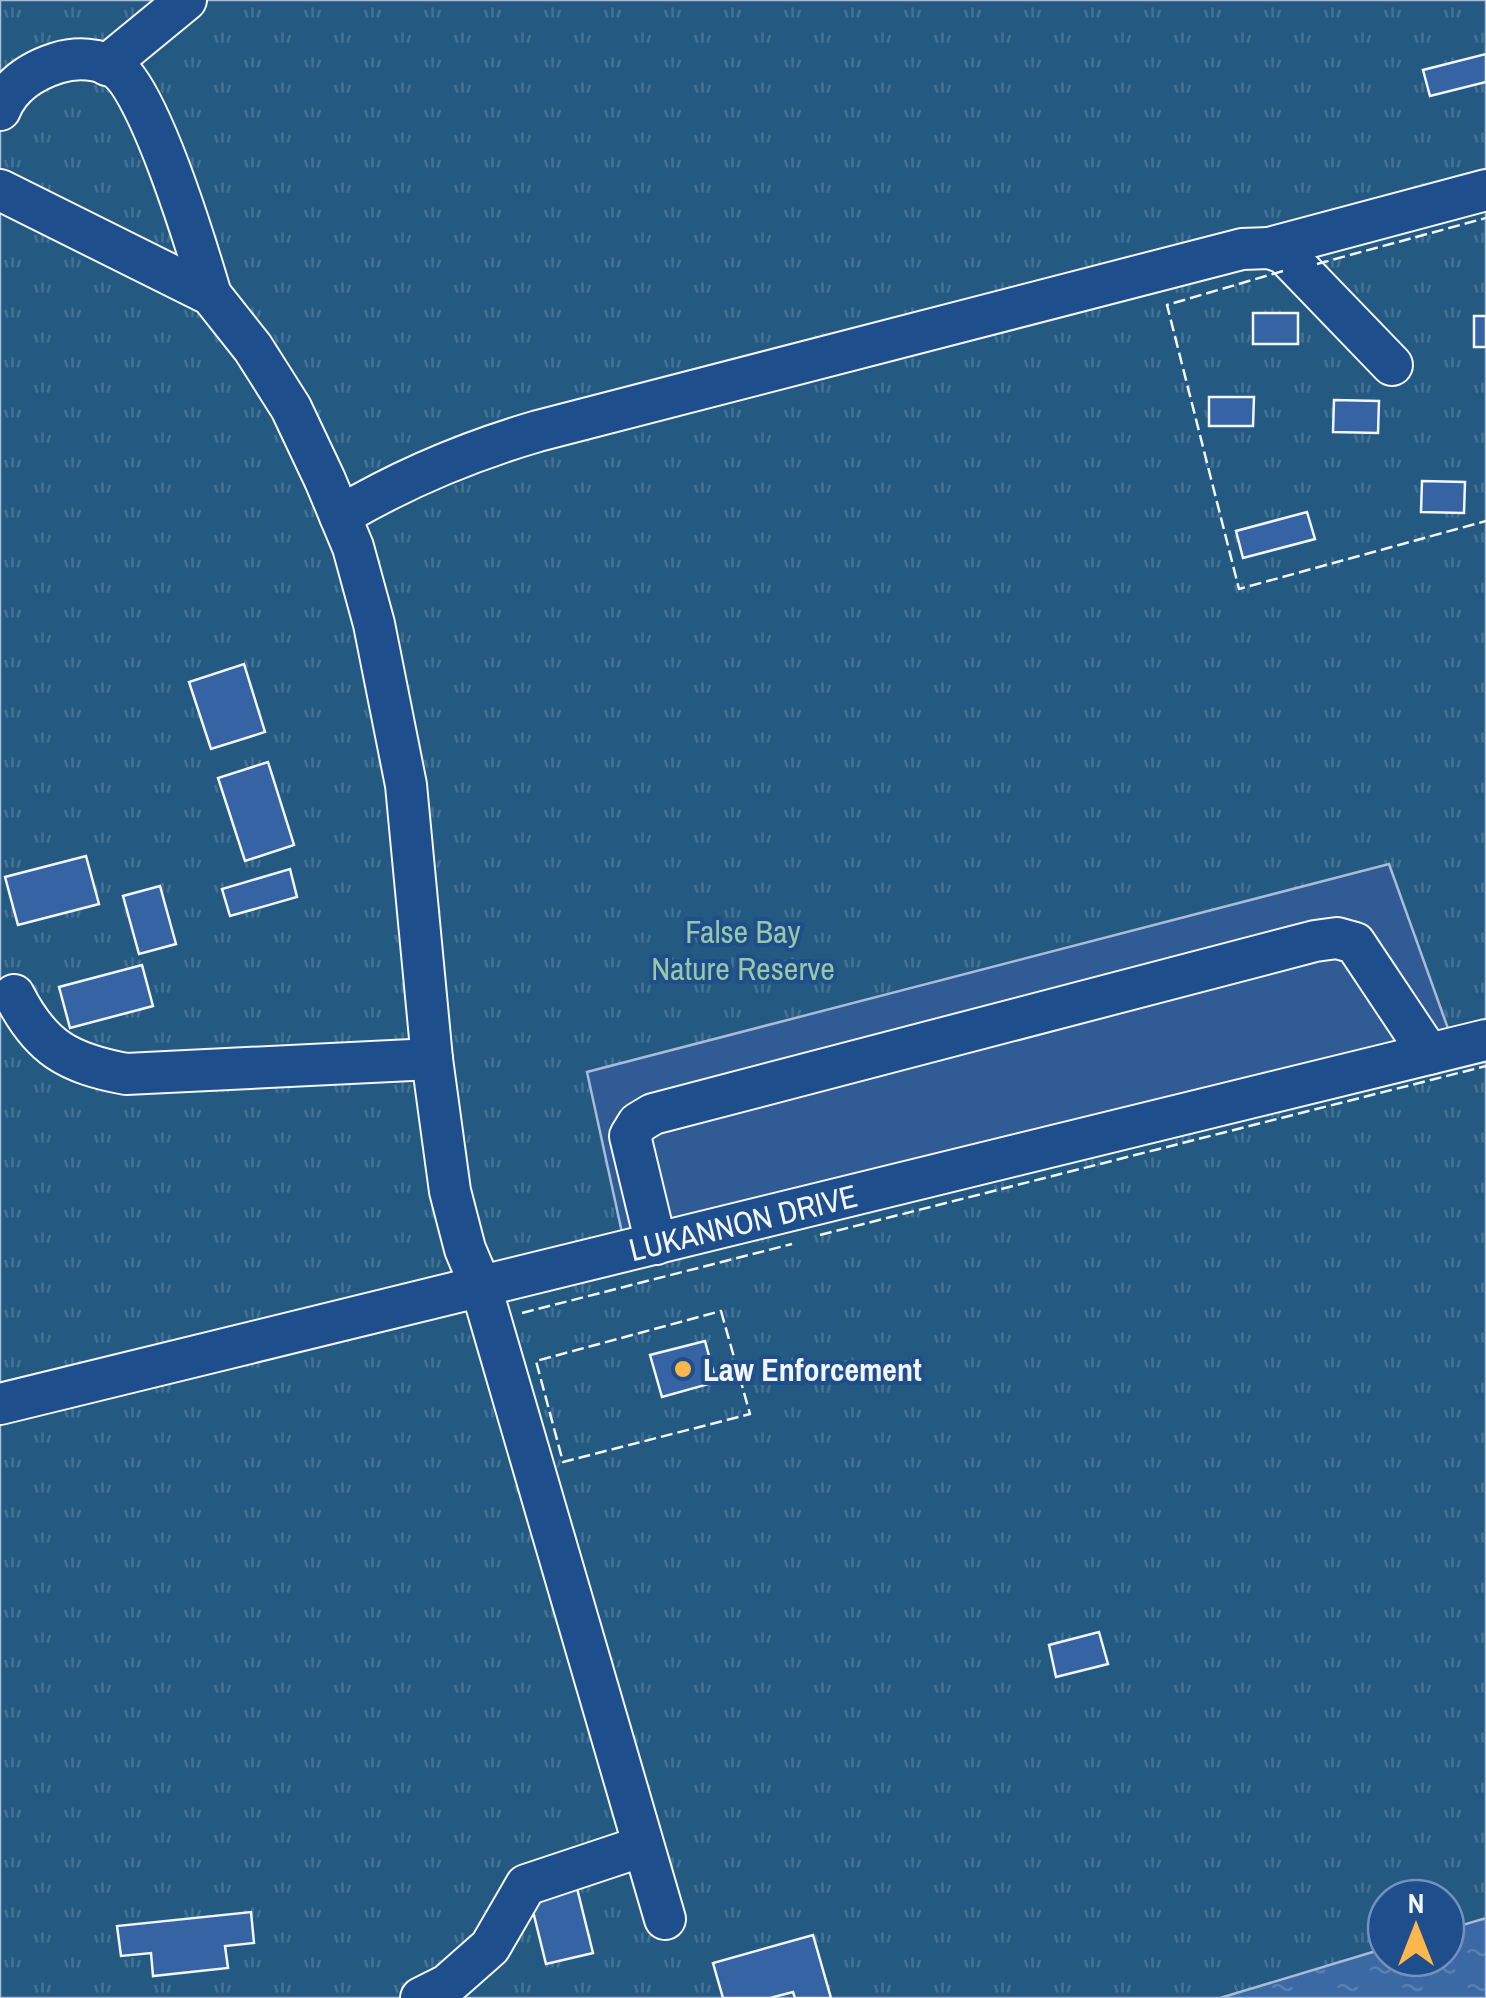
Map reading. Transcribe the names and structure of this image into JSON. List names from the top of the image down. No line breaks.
{"streets":{"lane":["LUKANNON DRIVE"]},"parks":["False Bay Nature Reserve"],"places":["Law Enforcement"],"north":"top"}
